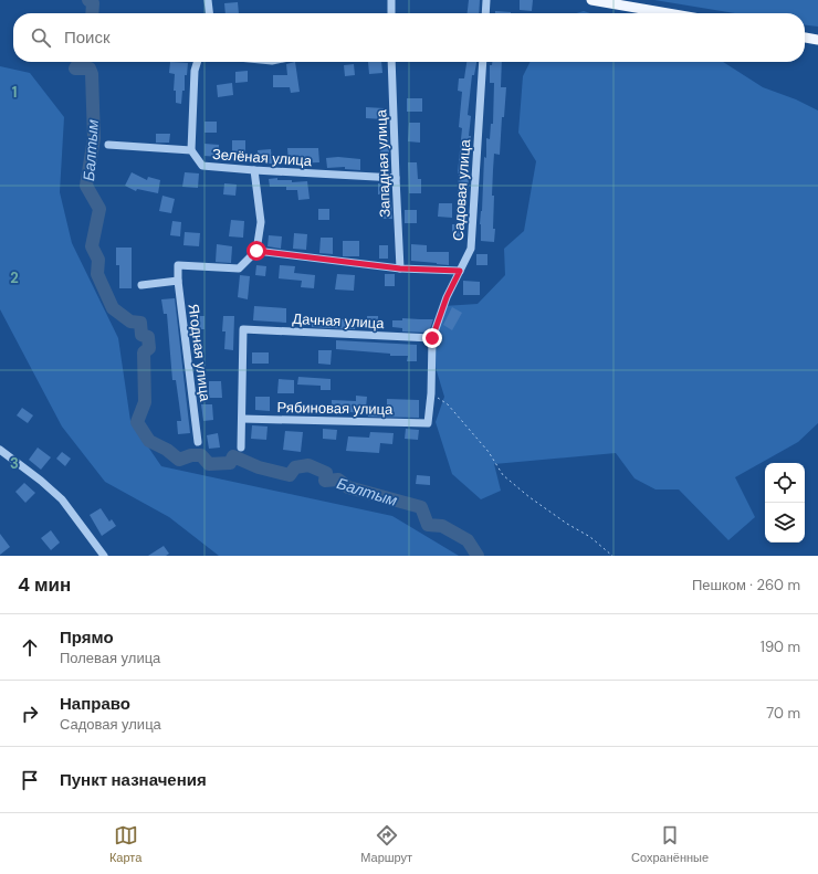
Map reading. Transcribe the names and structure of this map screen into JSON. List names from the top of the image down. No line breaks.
{"streets":{"street":["Зелёная улица","Западная улица","Садовая улица","Дачная улица","Ягодная улица","Рябиновая улица"]},"crossings":[["Зелёная улица","Западная улица"],["Садовая улица","Дачная улица"],["Садовая улица","Рябиновая улица"],["Дачная улица","Рябиновая улица"]],"water":["Балтым"],"page":{"search":"Поиск","heading":["4 мин","Пешком · 260 m"],"list":[["Прямо","Полевая улица","190 m"],["Направо","Садовая улица","70 m"],"Пункт назначения"],"nav":["Карта","Маршрут","Сохранённые"]},"grid":{"rows":["1","2","3"]}}
